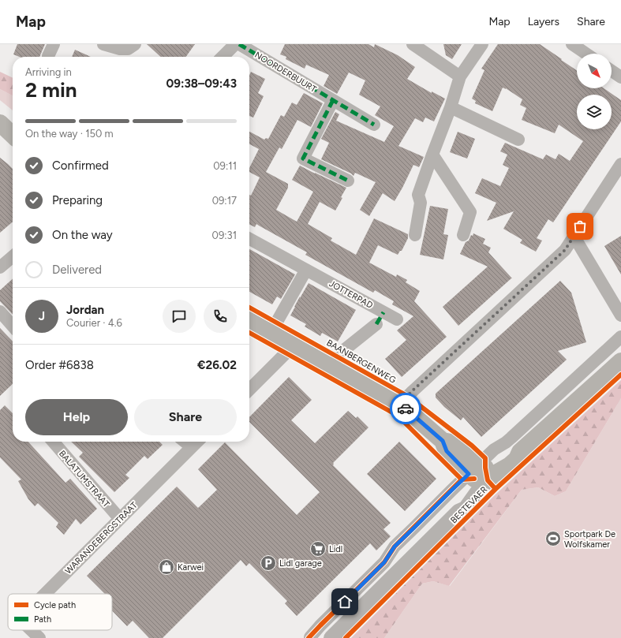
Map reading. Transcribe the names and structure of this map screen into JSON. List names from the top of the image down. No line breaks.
{"streets":{"main road":["BESTEVAER"],"street":["NOORDERBUURT","JOTTERPAD","BALATUMSTRAAT","WARANDEBERGSTRAAT"],"cycle path":["BAANBERGENWEG"]},"crossings":[["BALATUMSTRAAT","WARANDEBERGSTRAAT"]],"places":{"sports":["Sportpark De Wolfskamer"],"supermarket":["Lidl"],"parking":["Lidl garage"],"shop":["Karwei"]},"legend":["Cycle path","Path"],"north":"bottom right","page":{"header":"Map","nav":["Map","Layers","Share"],"heading":["2 min","Arriving in","09:38–09:43"],"panel":["Jordan","Courier · 4.6","Order #6838","€26.02"],"bar":"On the way · 150 m","list":[["Confirmed","09:11"],["Preparing","09:17"],["On the way","09:31"],"Delivered"],"round":"J","buttons":["Help","Share"]}}
